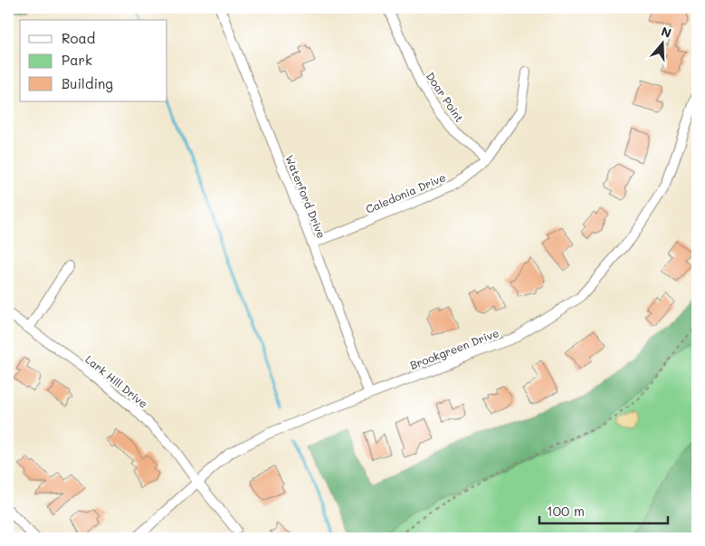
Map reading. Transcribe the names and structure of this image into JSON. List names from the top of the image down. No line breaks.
{"streets":{"street":["Doar Point","Caledonia Drive","Waterford Drive","Brookgreen Drive","Lark Hill Drive"]},"crossings":[["Doar Point","Caledonia Drive"],["Caledonia Drive","Waterford Drive"],["Waterford Drive","Brookgreen Drive"],["Brookgreen Drive","Lark Hill Drive"]],"legend":["Road","Park","Building"],"scale_bar":"100 m","north":"top"}
